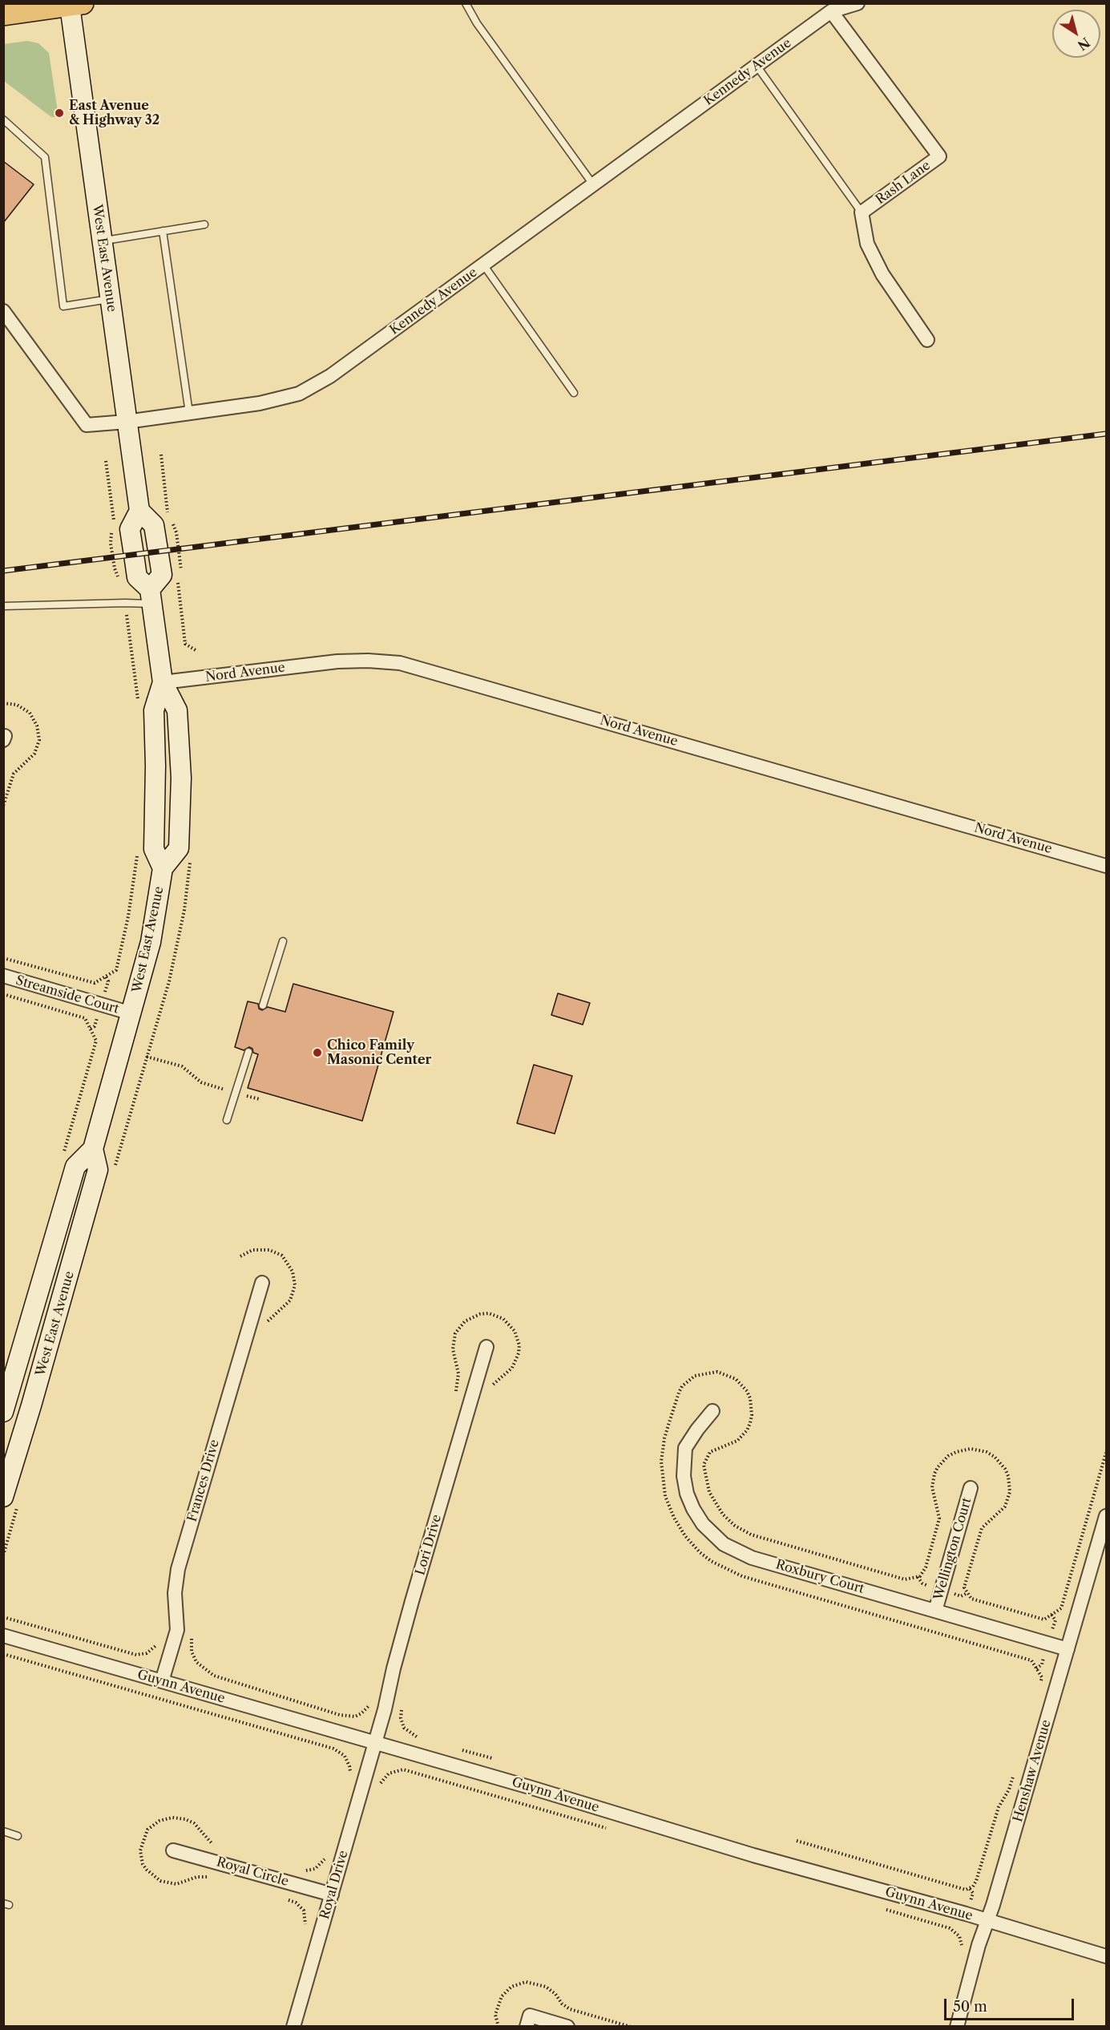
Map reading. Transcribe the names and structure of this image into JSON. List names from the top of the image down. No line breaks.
{"streets":{"main road":["West East Avenue"],"street":["Kennedy Avenue","Rash Lane","Nord Avenue","Streamside Court","Frances Drive","Lori Drive","Wellington Court","Roxbury Court","Guynn Avenue","Henshaw Avenue","Royal Circle","Royal Drive"]},"crossings":[["Kennedy Avenue","Rash Lane"],["Kennedy Avenue","West East Avenue"],["West East Avenue","Nord Avenue"],["West East Avenue","Streamside Court"],["Frances Drive","Guynn Avenue"],["Lori Drive","Guynn Avenue"],["Lori Drive","Royal Drive"],["Wellington Court","Roxbury Court"],["Roxbury Court","Henshaw Avenue"],["Guynn Avenue","Henshaw Avenue"],["Guynn Avenue","Royal Drive"],["Royal Circle","Royal Drive"]],"places":["East Avenue & Highway 32","Chico Family Masonic Center"],"scale_bar":"50 m","north":"bottom right"}
